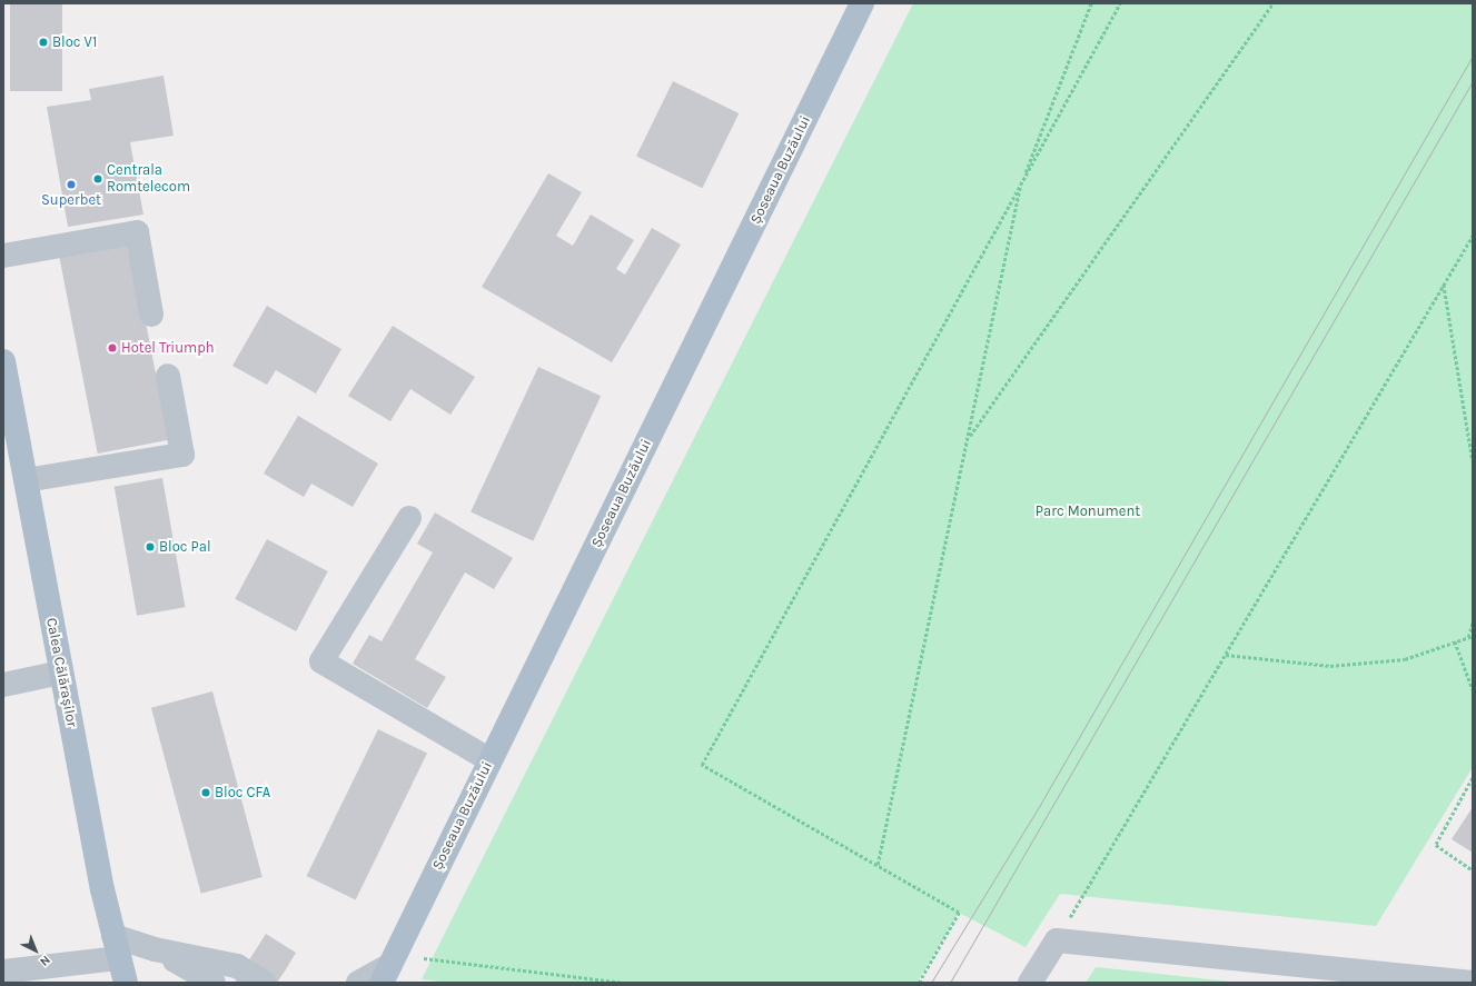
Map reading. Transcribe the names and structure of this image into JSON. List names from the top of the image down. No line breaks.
{"streets":{"main road":["Șoseaua Buzăului","Calea Călărașilor"]},"parks":["Parc Monument"],"places":["Bloc V1","Centrala Romtelecom","Superbet","Hotel Triumph","Bloc Pal","Bloc CFA"],"north":"bottom right"}
